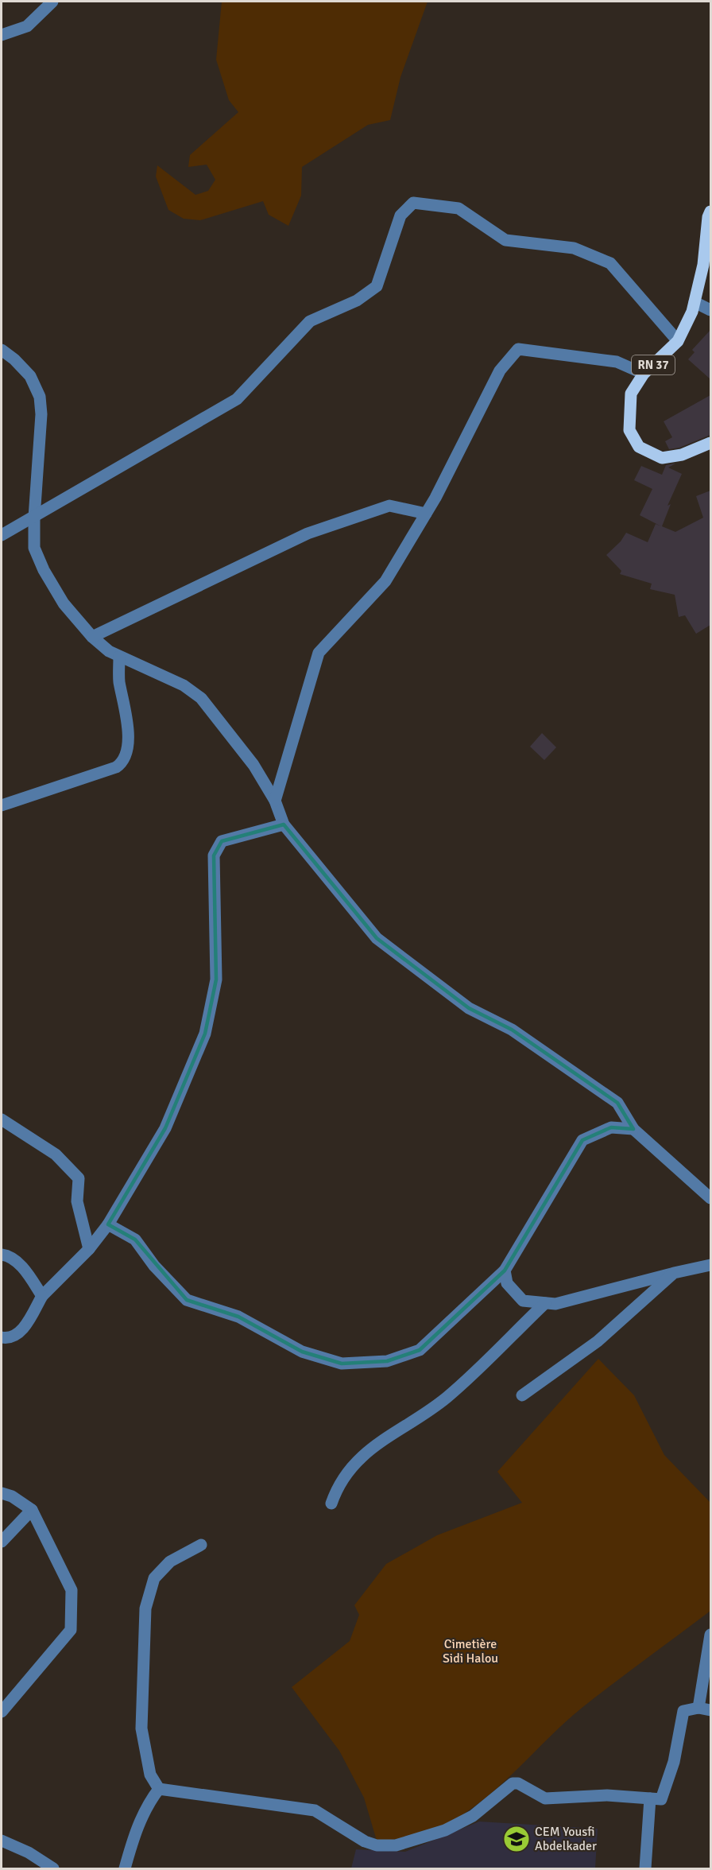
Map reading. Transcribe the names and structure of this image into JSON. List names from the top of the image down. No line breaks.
{"streets":{"main road":["RN 37"]},"parks":["Cimetière Sidi Halou"],"places":{"school or university":["CEM Yousfi Abdelkader"]}}
